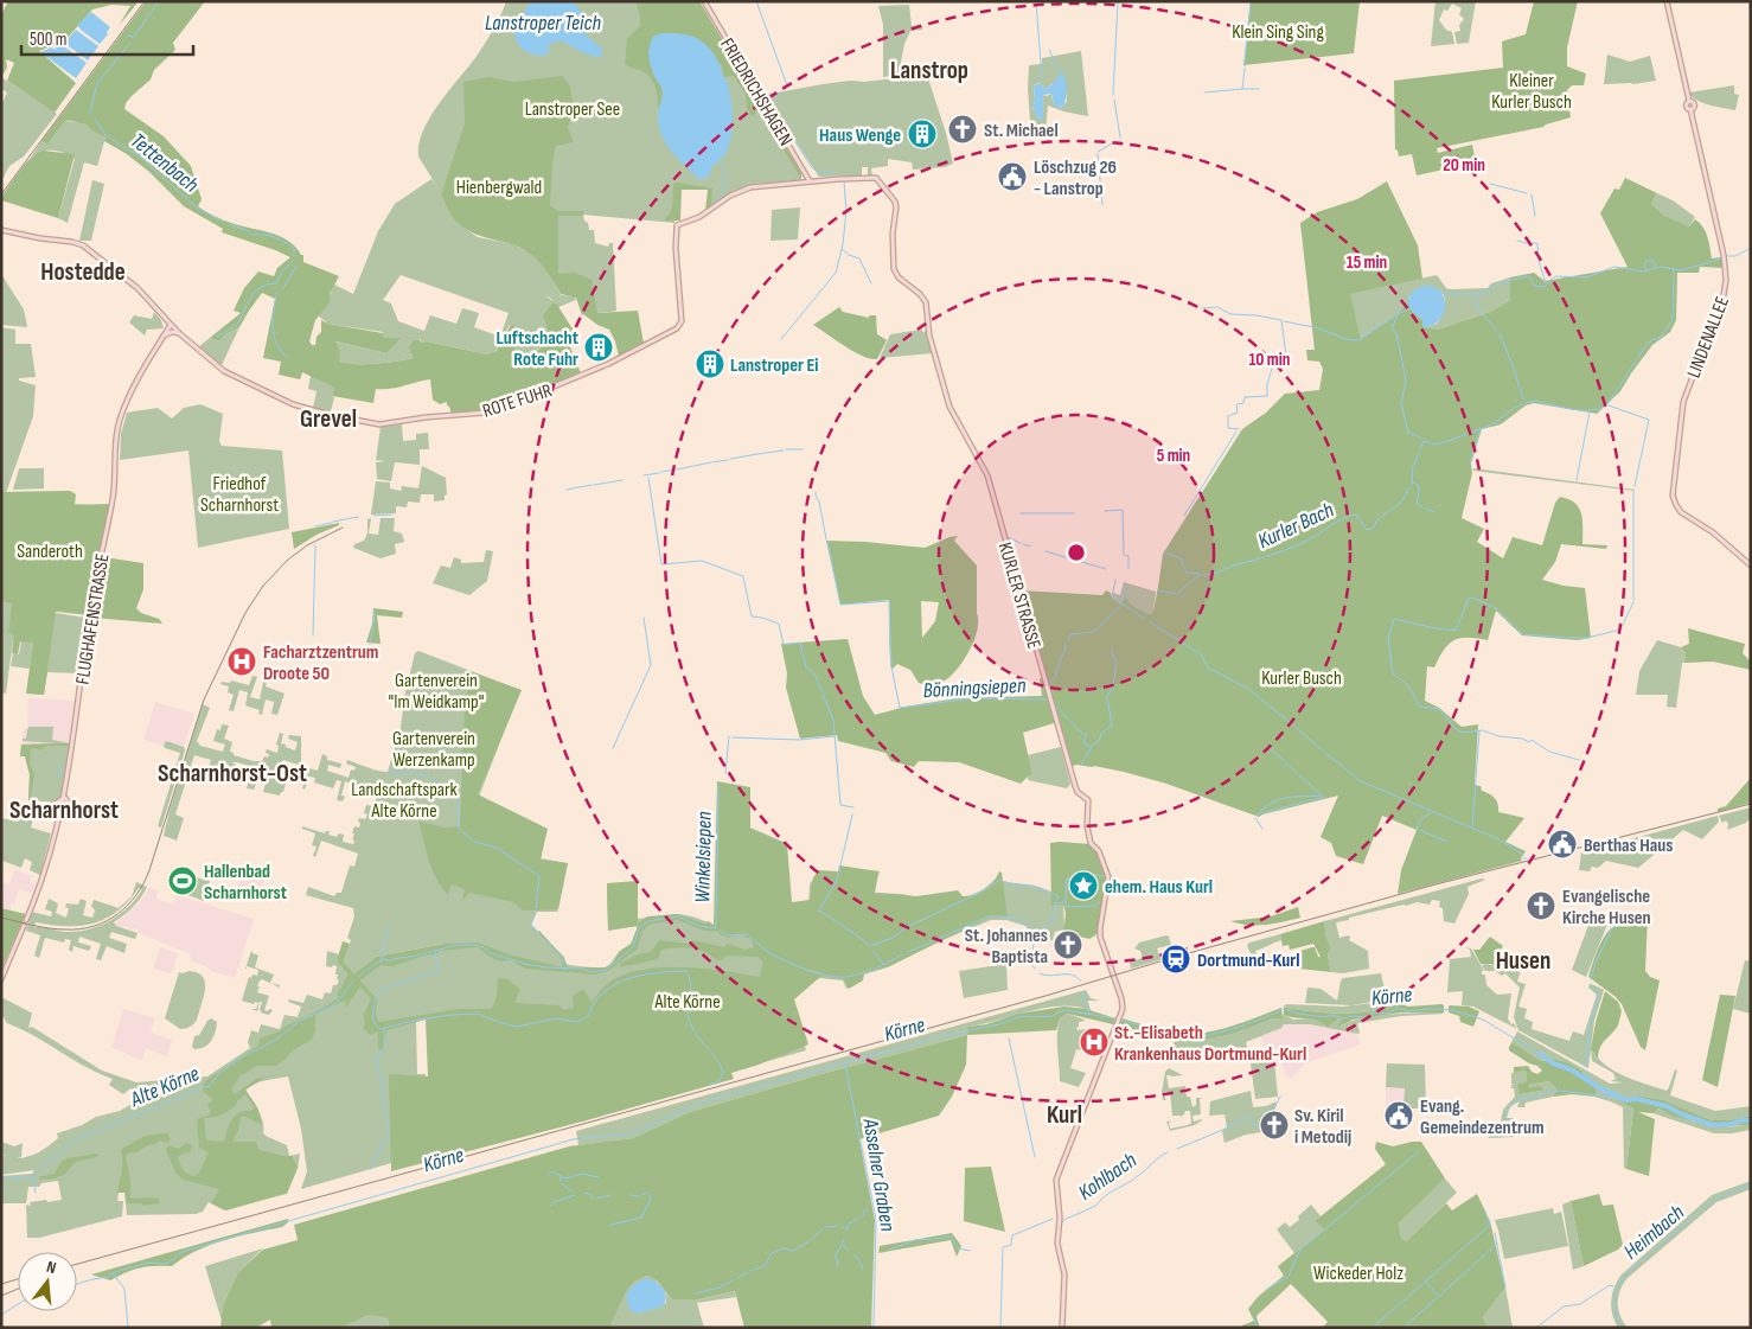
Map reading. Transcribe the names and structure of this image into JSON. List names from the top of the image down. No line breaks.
{"streets":{"main road":["FRIEDRICHSHAGEN","LINDENALLEE","ROTE FUHR","KURLER STRASSE","FLUGHAFENSTRASSE"]},"crossings":[["FRIEDRICHSHAGEN","ROTE FUHR"],["FRIEDRICHSHAGEN","KURLER STRASSE"],["ROTE FUHR","KURLER STRASSE"],["ROTE FUHR","FLUGHAFENSTRASSE"]],"districts":["Lanstrop","Hostedde","Grevel","Scharnhorst-Ost","Scharnhorst","Husen","Kurl"],"water":["Lanstroper Teich","Tettenbach","Kurler Bach","Bönningsiepen","Winkelsiepen","Körne","Alte Körne","Asselner Graben","Kohlbach","Heimbach"],"parks":["Klein Sing Sing","Kleiner Kurler Busch","Lanstroper See","Hienbergwald","Friedhof Scharnhorst","Sanderoth","Kurler Busch","Gartenverein \"Im Weidkamp\"","Gartenverein Werzenkamp","Landschaftspark Alte Körne","Alte Körne","Wickeder Holz"],"places":{"church":["St. Michael","Evangelische Kirche Husen","St. Johannes Baptista","Sv. Kiril i Metodij"],"building":["Haus Wenge","Luftschacht Rote Fuhr","Lanstroper Ei"],"public building":["Löschzug 26 - Lanstrop","Berthas Haus","Evang. Gemeindezentrum"],"hospital":["Facharztzentrum Droote 50","St.-Elisabeth Krankenhaus Dortmund-Kurl"],"sports":["Hallenbad Scharnhorst"],"place":["ehem. Haus Kurl"],"station":["Dortmund-Kurl"]},"scale_bar":"500 m","north":"top","rings":["20 min","15 min","10 min","5 min"]}
